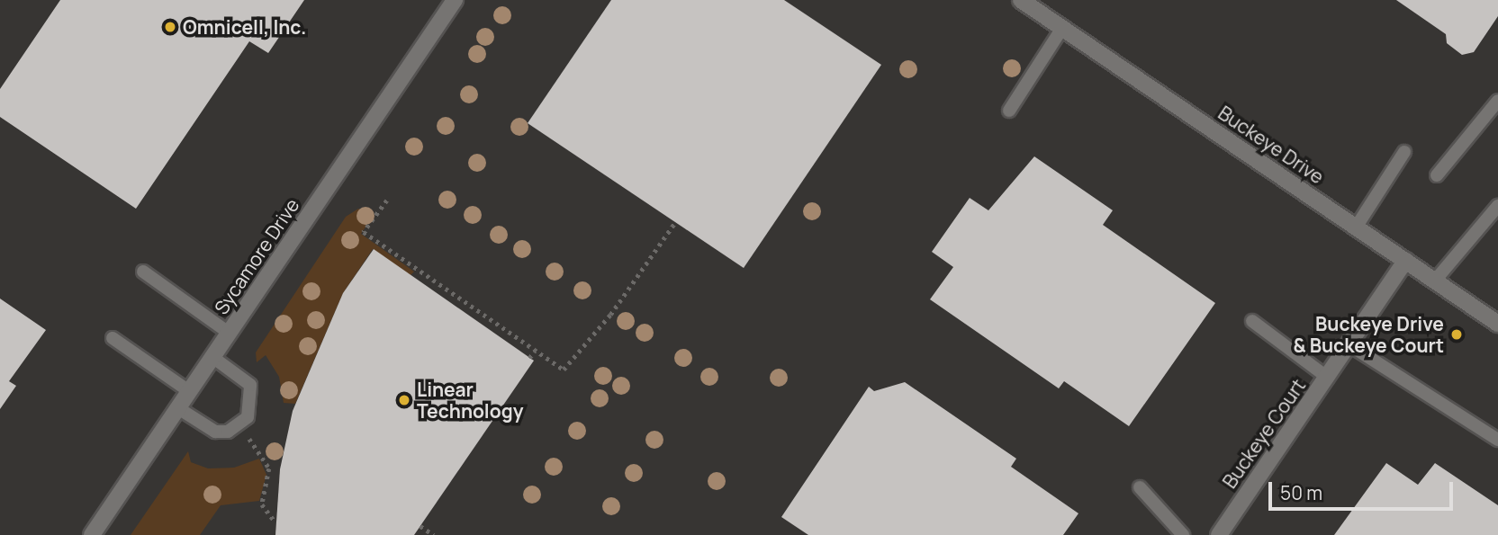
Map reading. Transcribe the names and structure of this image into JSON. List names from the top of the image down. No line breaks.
{"streets":{"street":["Buckeye Drive","Sycamore Drive","Buckeye Court"]},"crossings":[["Buckeye Drive","Buckeye Court"]],"places":["Omnicell, Inc.","Buckeye Drive & Buckeye Court","Linear Technology"],"scale_bar":"50 m"}
